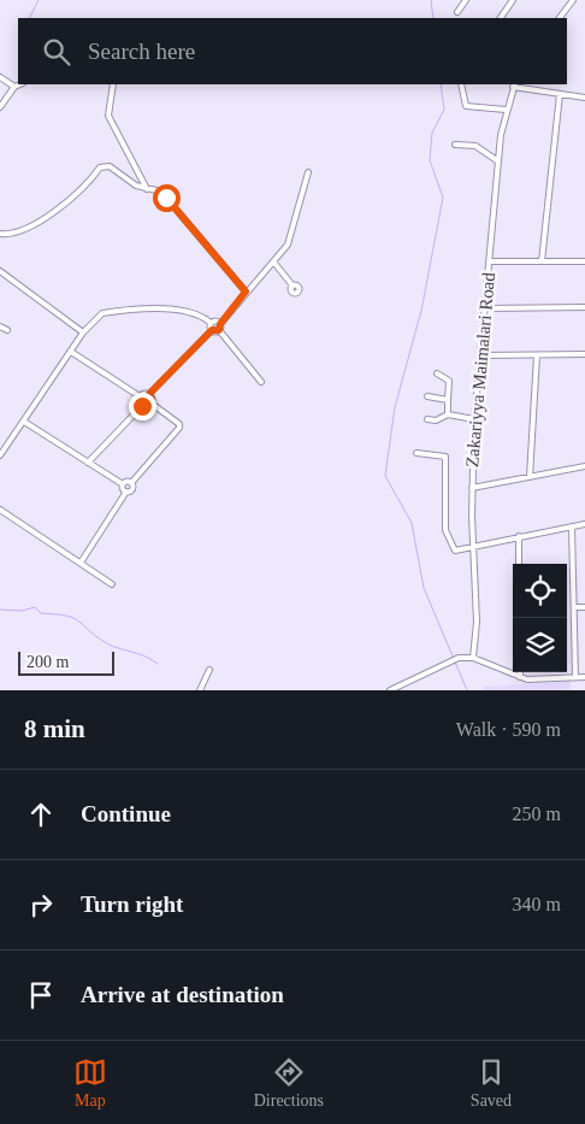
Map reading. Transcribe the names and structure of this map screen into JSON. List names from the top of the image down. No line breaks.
{"streets":{"street":["Zakariyya Maimalari Road"]},"scale_bar":"200 m","page":{"search":"Search here","scale":"200 m","heading":["8 min","Walk · 590 m"],"list":[["Continue","250 m"],["Turn right","340 m"],"Arrive at destination"],"nav":["Map","Directions","Saved"]}}
